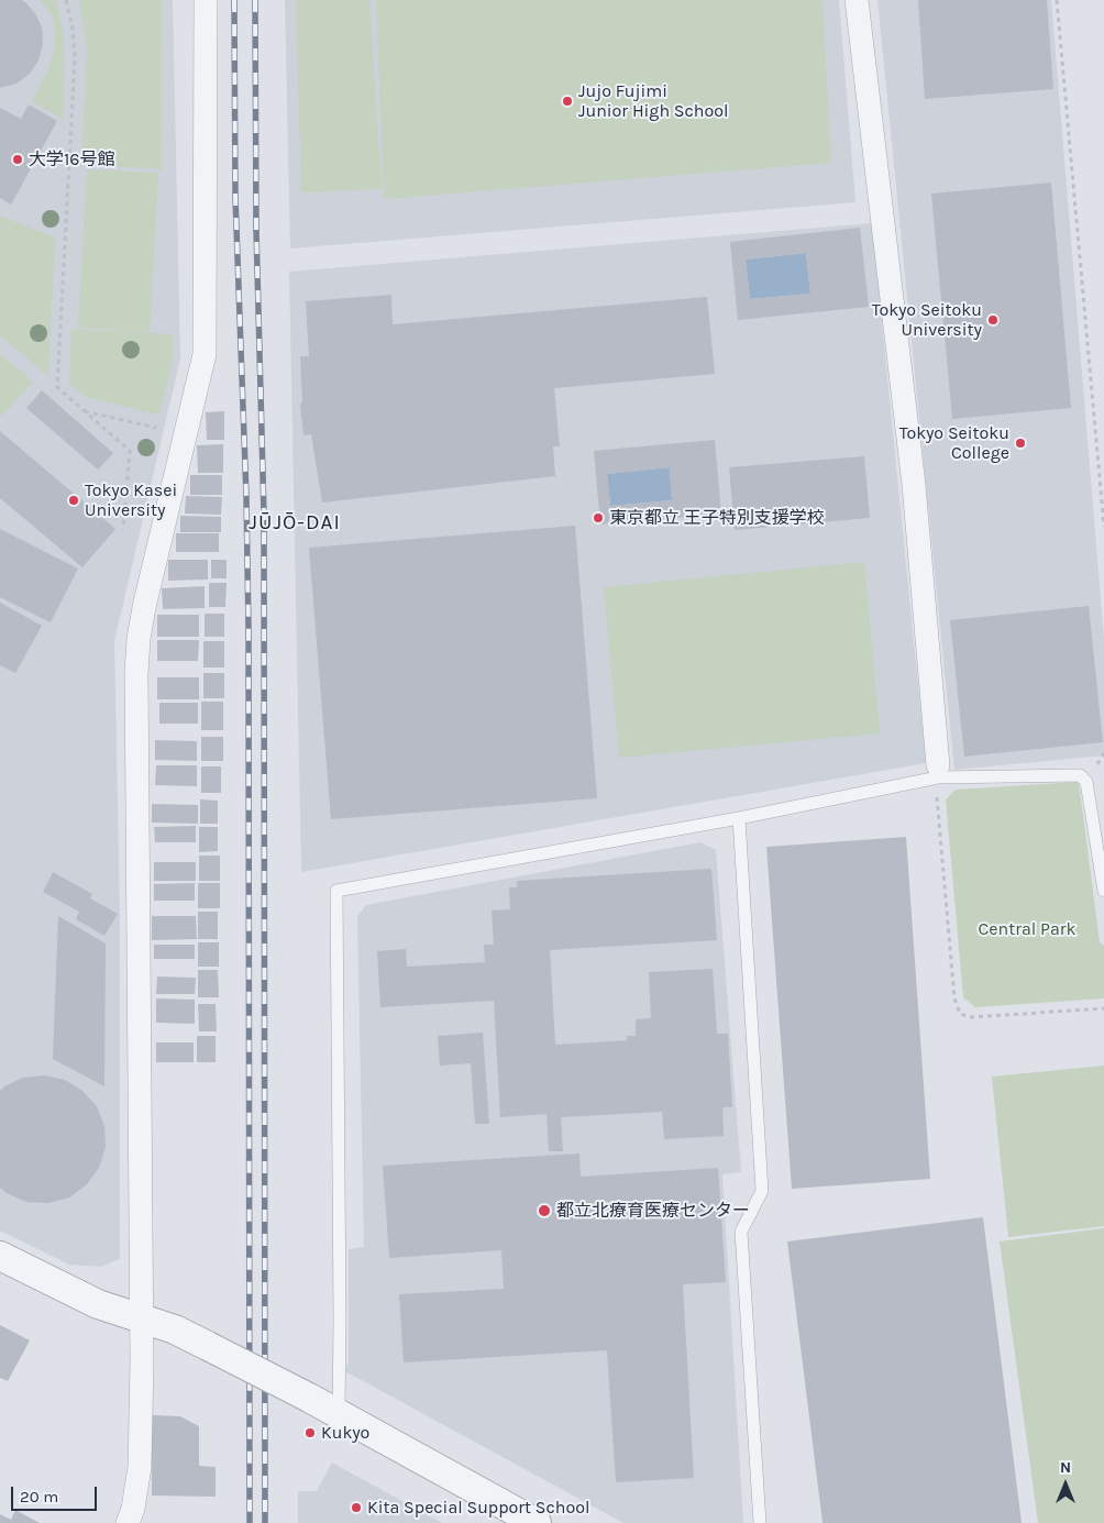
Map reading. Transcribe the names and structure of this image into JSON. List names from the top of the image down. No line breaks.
{"districts":["JŪJŌ-DAI"],"parks":["Central Park"],"places":["Jujo Fujimi Junior High School","大学16号館","Tokyo Seitoku University","Tokyo Seitoku College","Tokyo Kasei University","東京都立 王子特別支援学校","都立北療育医療センター","Kukyo","Kita Special Support School"],"scale_bar":"20 m","north":"top"}
